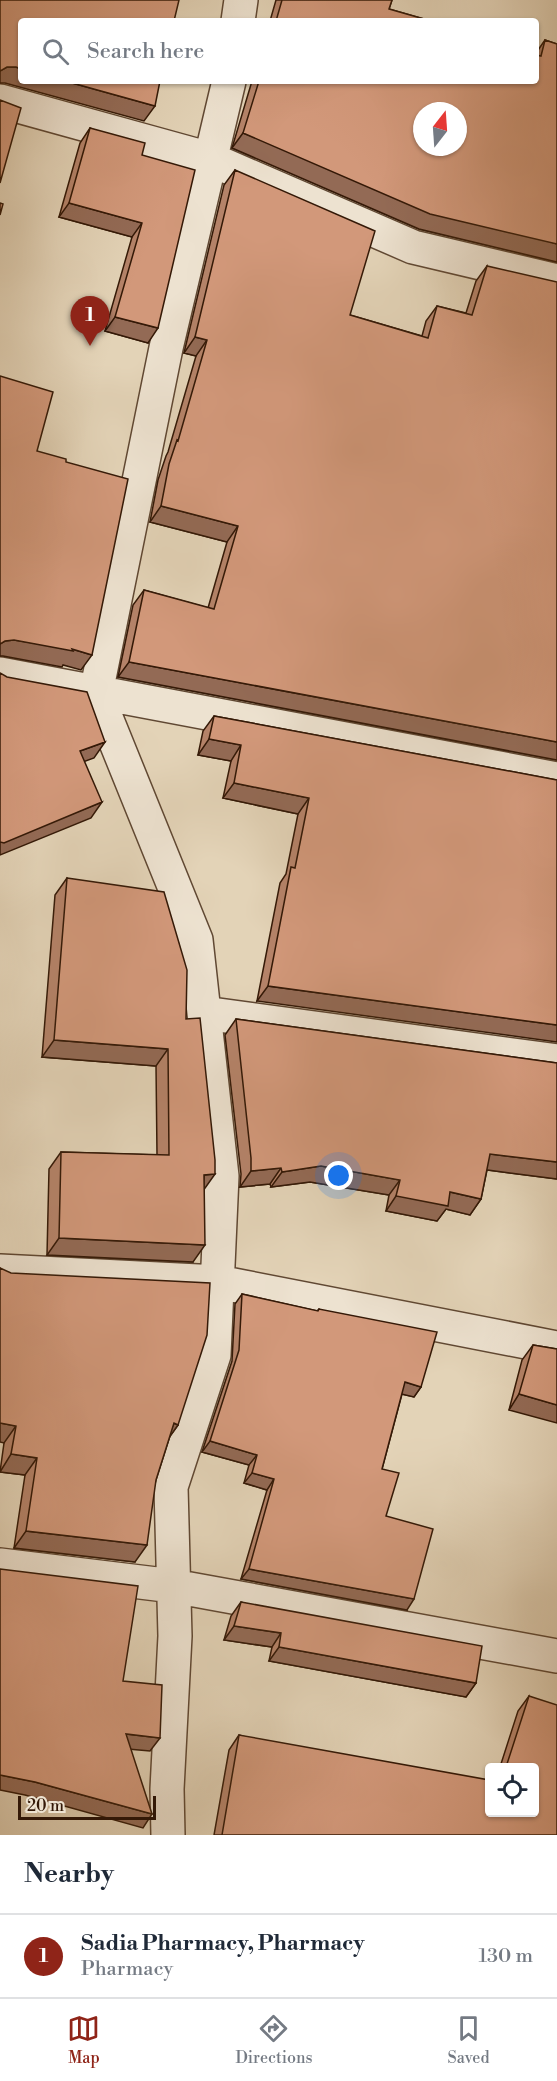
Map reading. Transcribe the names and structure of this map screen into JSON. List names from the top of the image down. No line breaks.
{"scale_bar":"20 m","north":"top","page":{"search":"Search here","pins":"1","scale":"20 m","heading":"Nearby","list":[{"mark":"1","name":"Sadia Pharmacy, Pharmacy","note":"Pharmacy","value":"130 m"}],"nav":["Map","Directions","Saved"]}}
